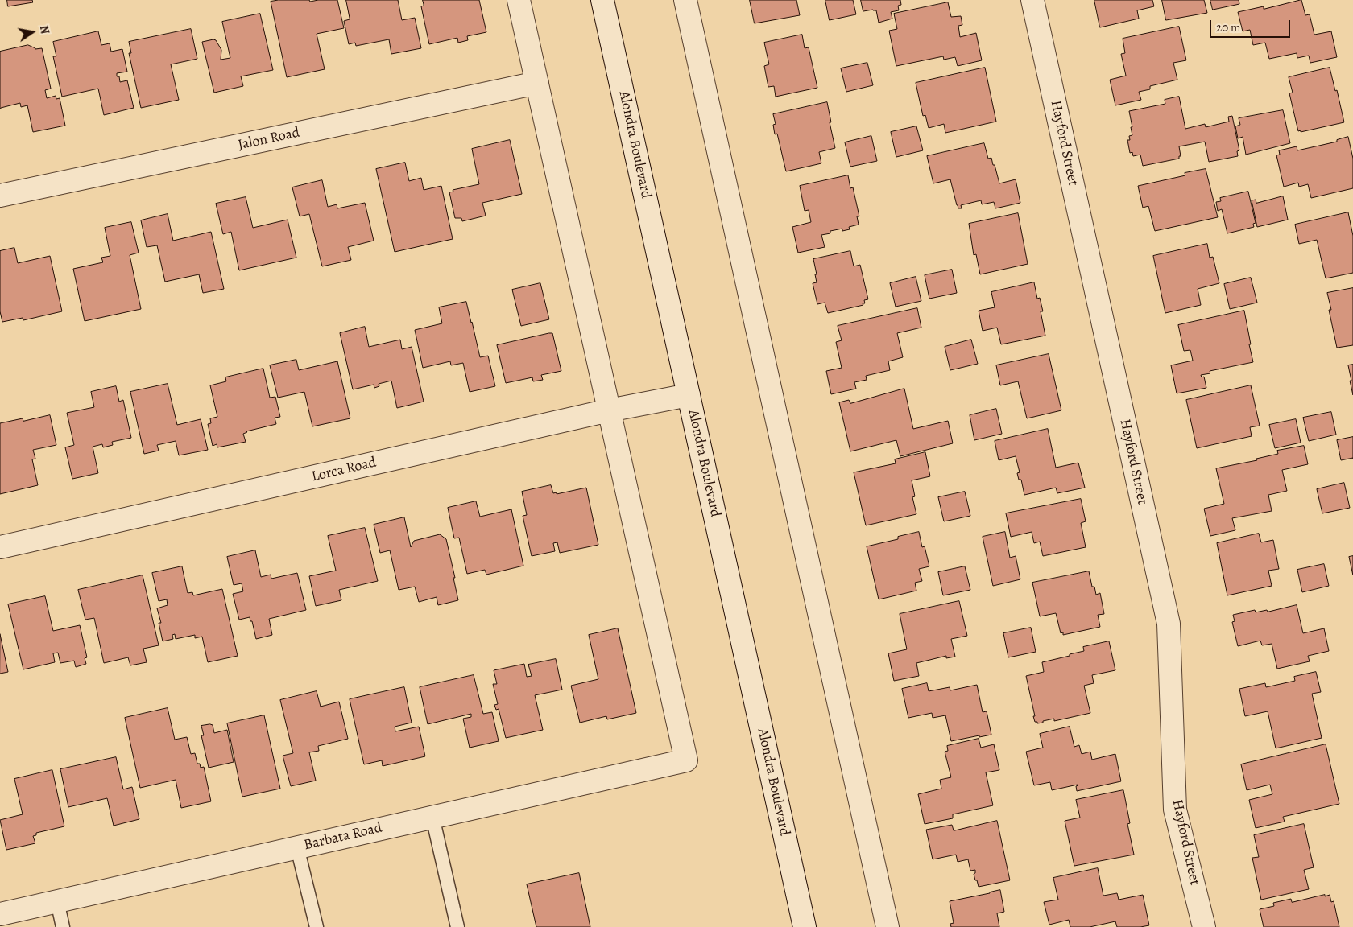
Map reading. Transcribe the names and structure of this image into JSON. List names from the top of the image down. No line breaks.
{"streets":{"street":["Jalon Road","Hayford Street","Alondra Boulevard","Lorca Road","Barbata Road"]},"crossings":[["Alondra Boulevard","Lorca Road"],["Lorca Road","Barbata Road"]],"scale_bar":"20 m","north":"right"}
